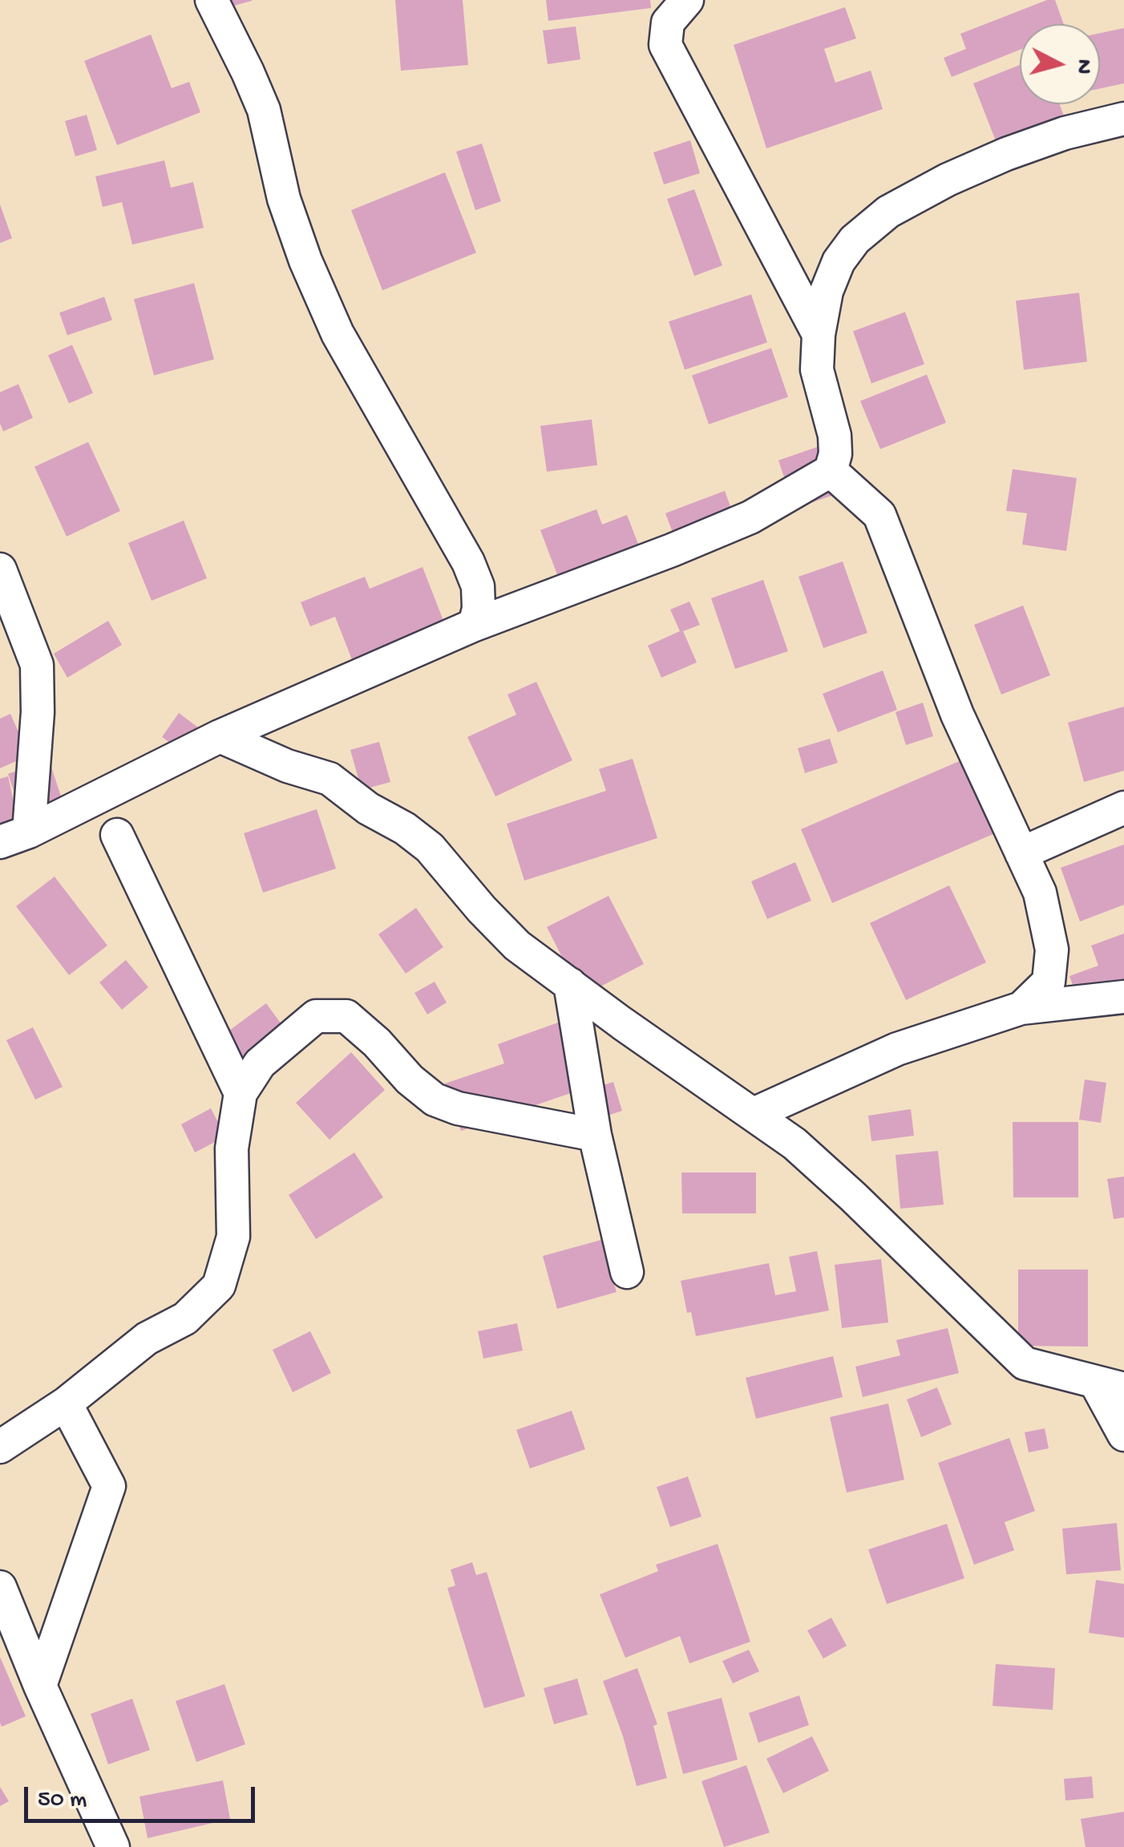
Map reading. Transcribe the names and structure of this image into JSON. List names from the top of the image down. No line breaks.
{"scale_bar":"50 m","north":"right"}
